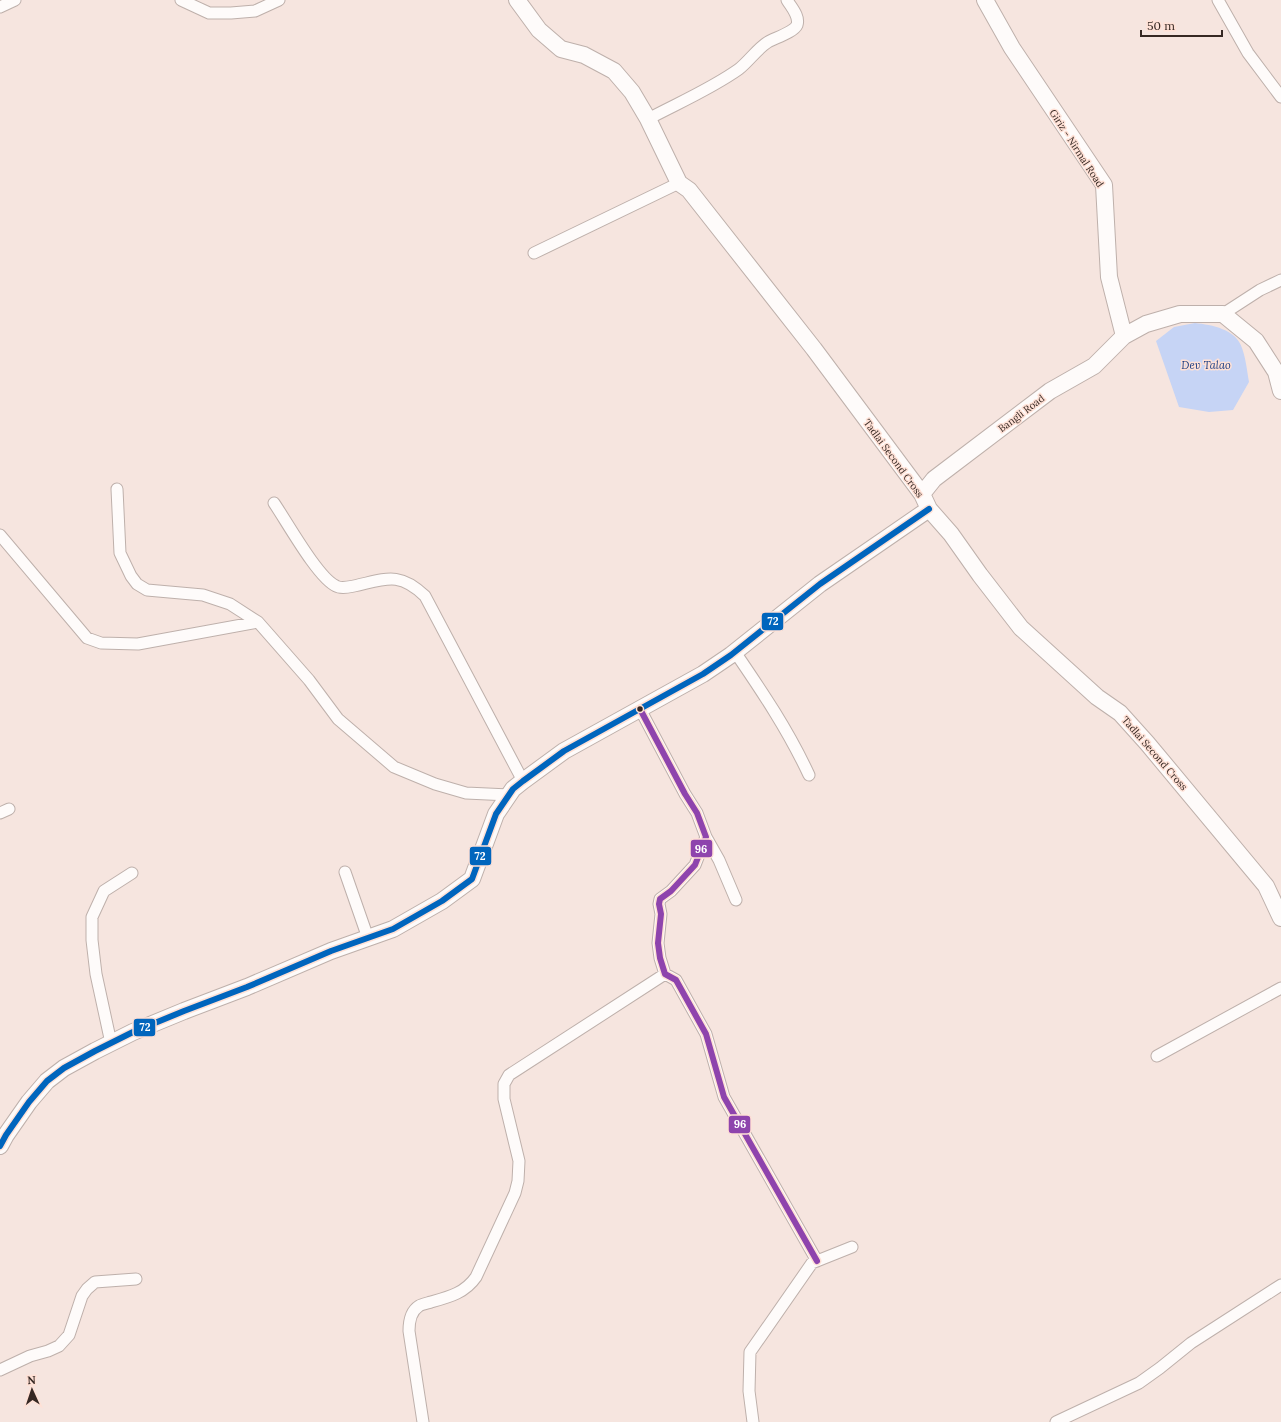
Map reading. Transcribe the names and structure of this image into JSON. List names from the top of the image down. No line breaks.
{"streets":{"street":["Giriz - Nirmal Road","Bangli Road","Tadlai Second Cross"]},"crossings":[["Giriz - Nirmal Road","Bangli Road"],["Bangli Road","Tadlai Second Cross"]],"water":["Dev Talao"],"lines":["transit line 72","transit line 96"],"scale_bar":"50 m","north":"top"}
